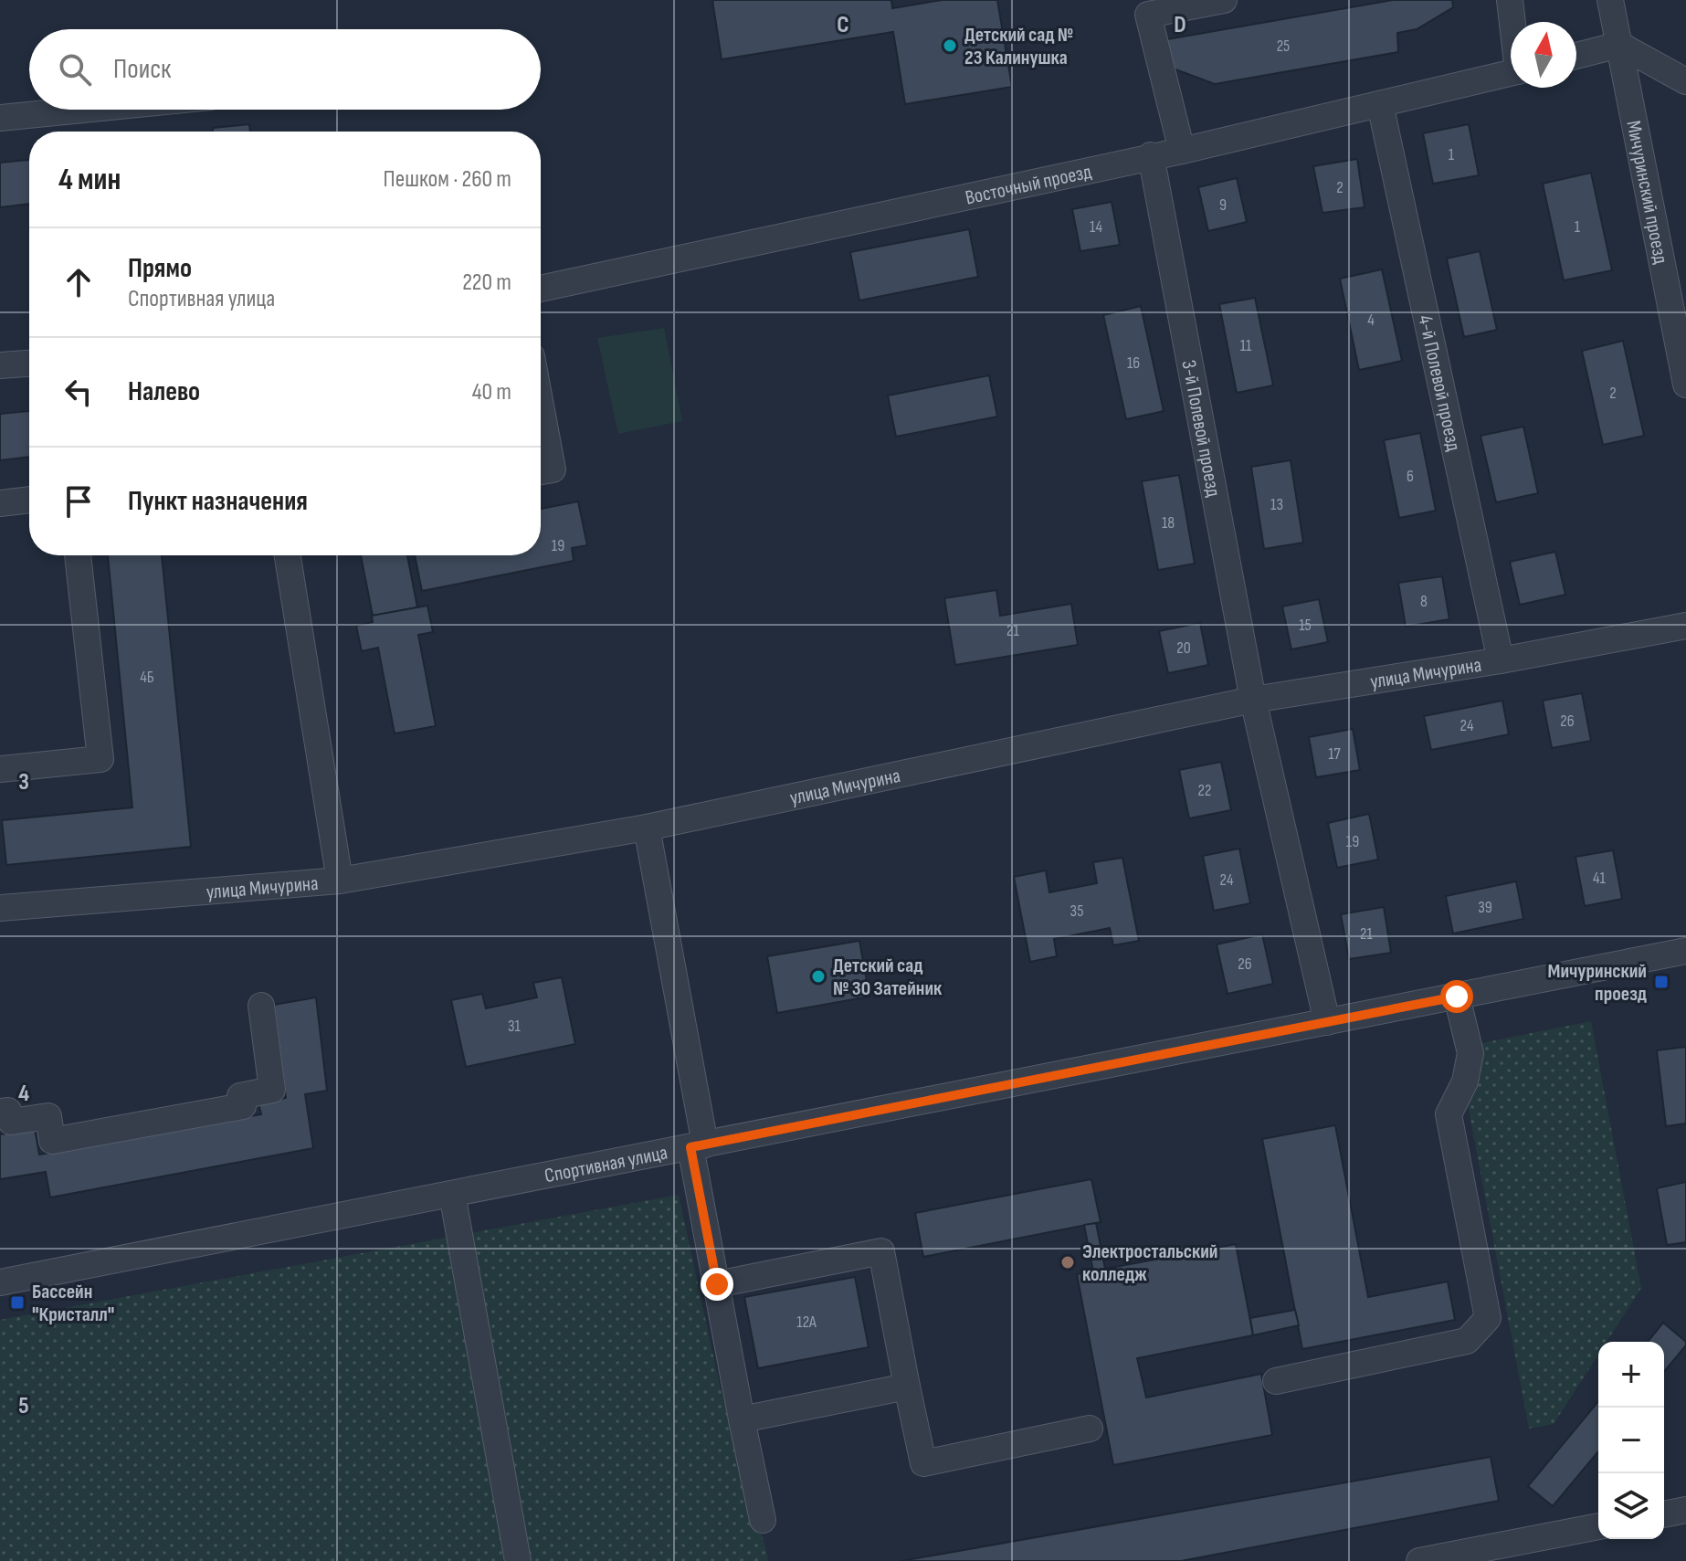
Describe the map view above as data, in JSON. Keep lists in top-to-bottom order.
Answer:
{
  "streets": {
    "street": [
      "Восточный проезд",
      "Мичуринский проезд",
      "4-й Полевой проезд",
      "3-й Полевой проезд",
      "улица Мичурина",
      "Спортивная улица"
    ]
  },
  "crossings": [
    ["Восточный проезд", "4-й Полевой проезд"],
    ["Восточный проезд", "3-й Полевой проезд"],
    ["4-й Полевой проезд", "улица Мичурина"],
    ["3-й Полевой проезд", "улица Мичурина"],
    ["3-й Полевой проезд", "Спортивная улица"]
  ],
  "places": {
    "other": ["Детский сад № 23 Калинушка", "Детский сад № 30 Затейник", "Электростальский колледж"],
    "transit": ["Мичуринский проезд", "Бассейн \"Кристалл\""]
  },
  "house_numbers": [
    "25",
    "1",
    "2",
    "9",
    "14",
    "1",
    "4",
    "11",
    "16",
    "2",
    "6",
    "13",
    "18",
    "19",
    "8",
    "15",
    "21",
    "20",
    "4Б",
    "26",
    "24",
    "17",
    "22",
    "19",
    "41",
    "24",
    "39",
    "35",
    "21",
    "26",
    "31",
    "12А"
  ],
  "north": "top",
  "page": {
    "search": "Поиск",
    "heading": ["4 мин", "Пешком · 260 m"],
    "list": [
      ["Прямо", "Спортивная улица", "220 m"],
      ["Налево", "40 m"],
      "Пункт назначения"
    ],
    "map_buttons": ["+", "−"]
  },
  "grid": {
    "columns": ["C", "D"],
    "rows": ["3", "4", "5"]
  }
}
